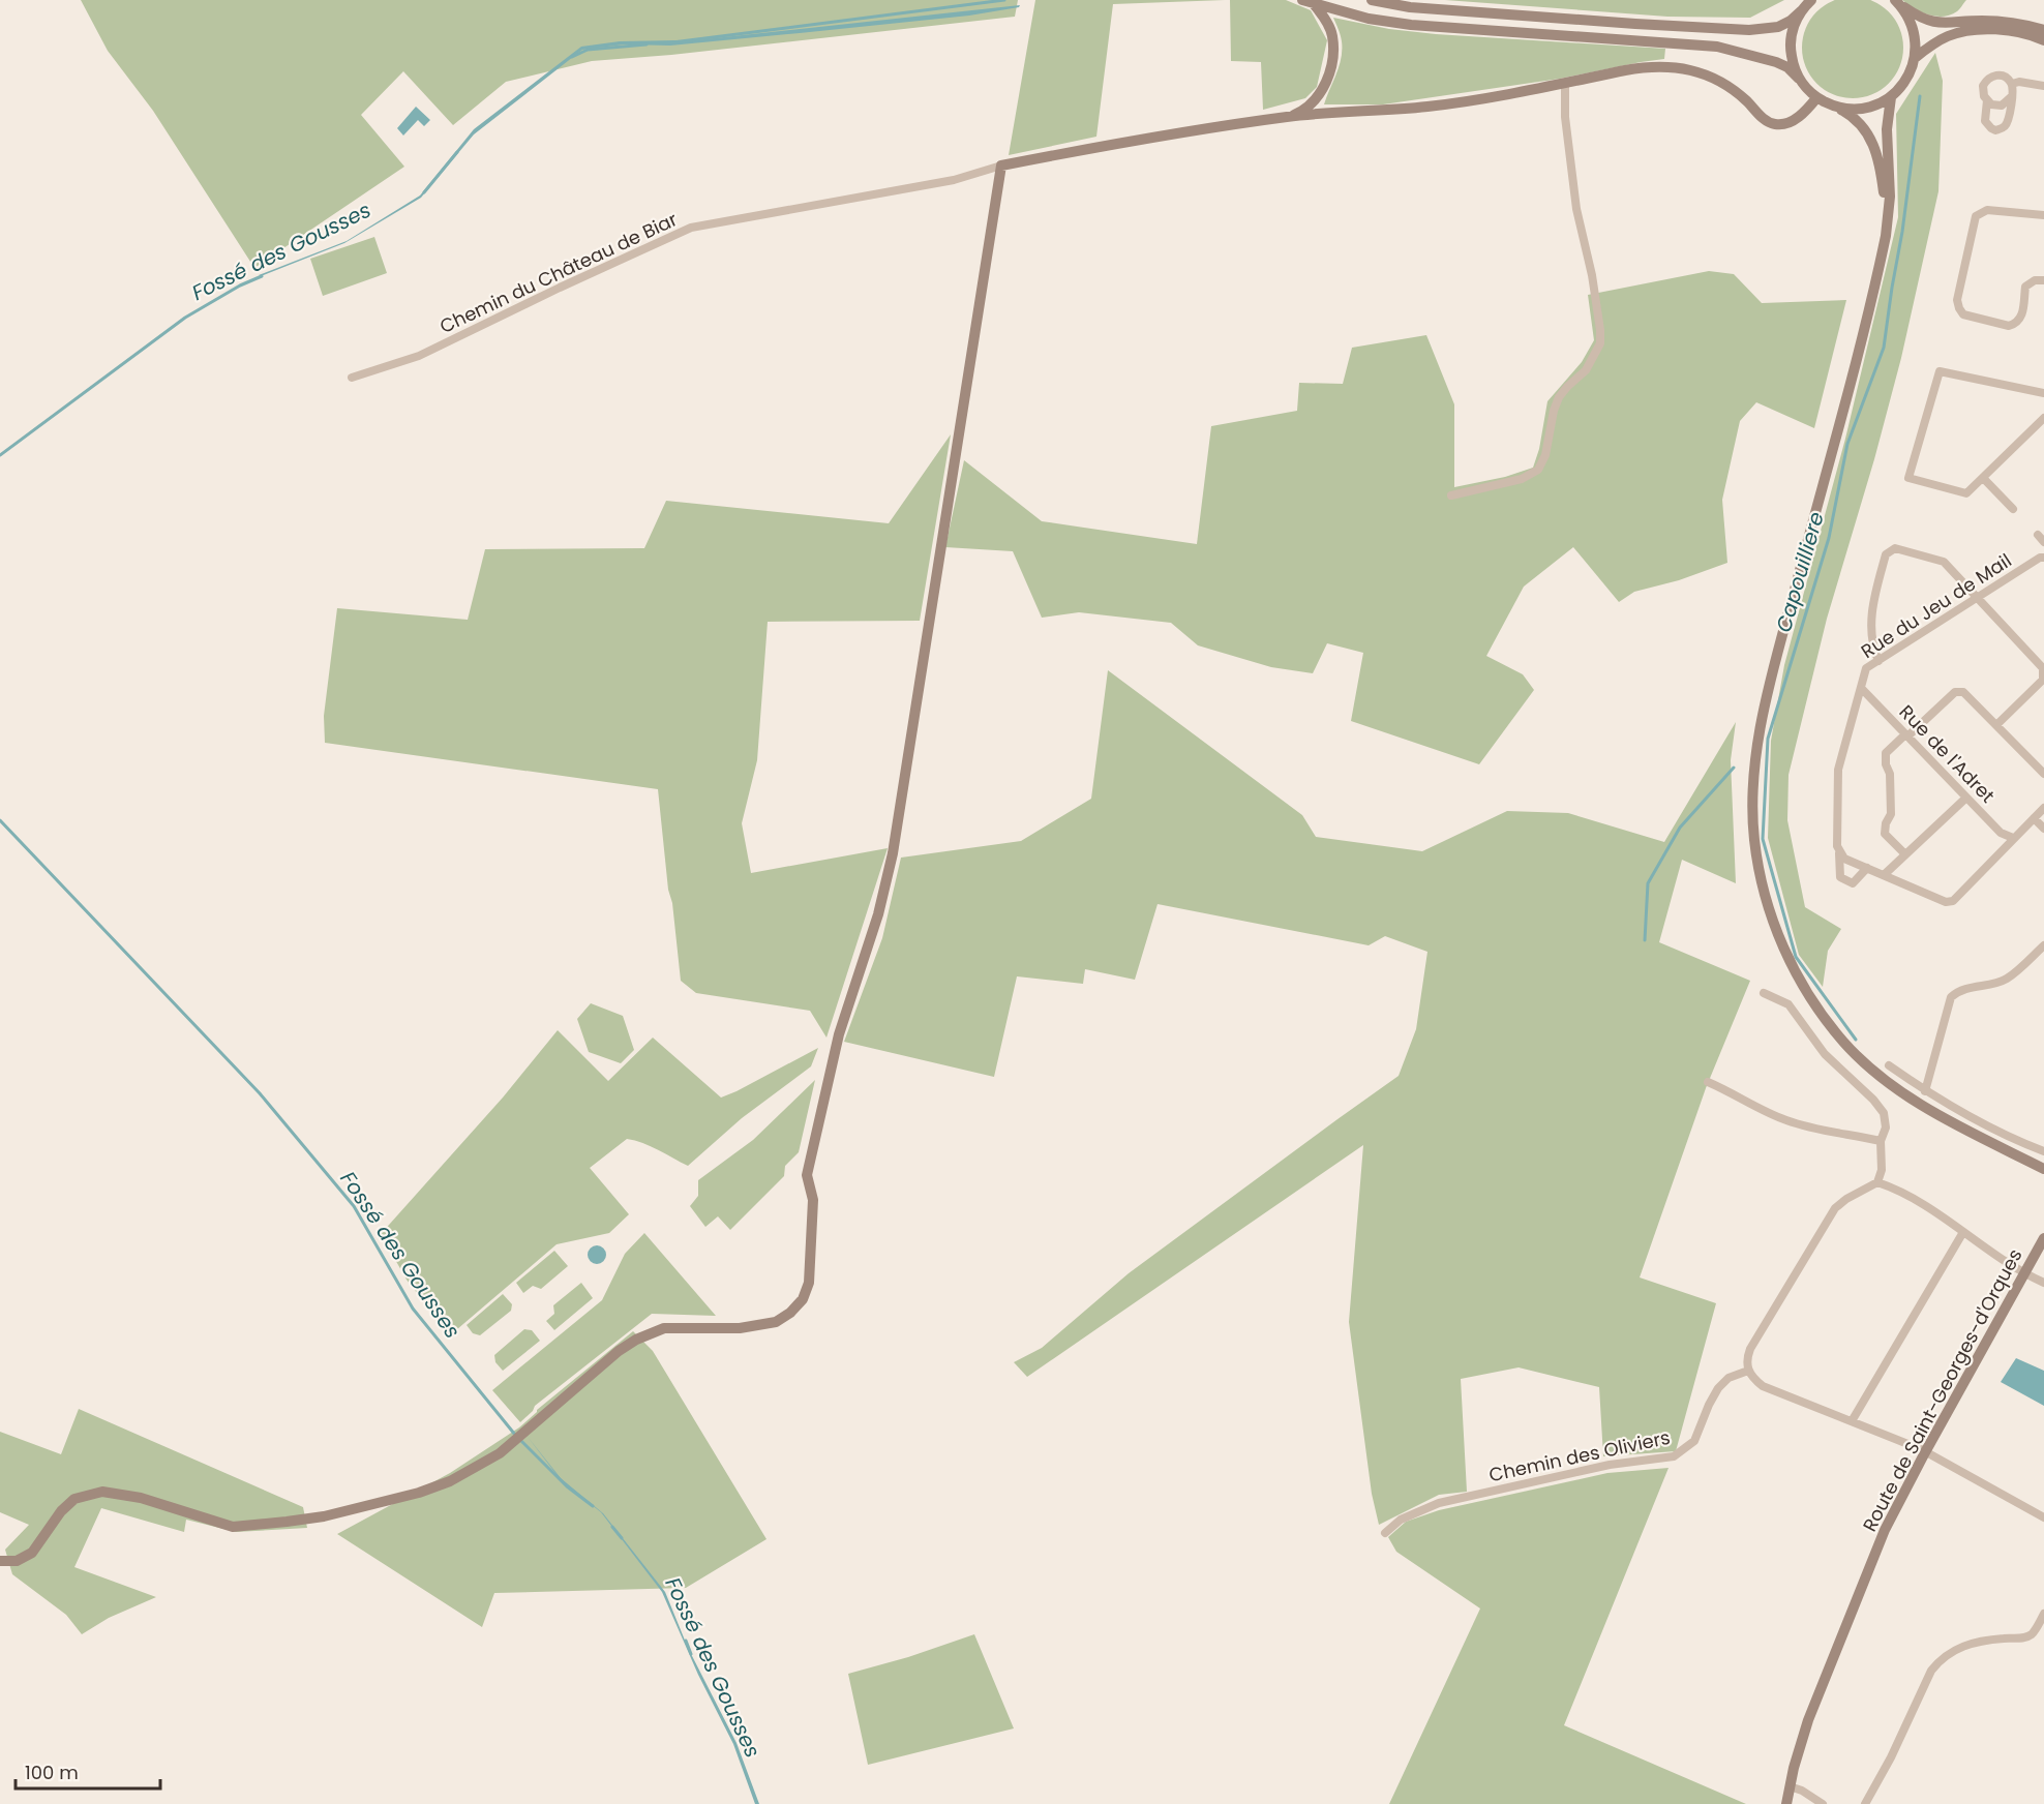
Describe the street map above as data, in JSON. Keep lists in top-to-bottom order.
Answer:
{
  "streets": {
    "street": [
      "Chemin du Château de Biar",
      "Rue du Jeu de Mail",
      "Rue de l'Adret",
      "Route de Saint-Georges-d'Orques",
      "Chemin des Oliviers"
    ]
  },
  "crossings": [
    ["Rue du Jeu de Mail", "Rue de l'Adret"]
  ],
  "water": ["Fossé des Gousses", "Capouilliere"],
  "scale_bar": "100 m"
}
